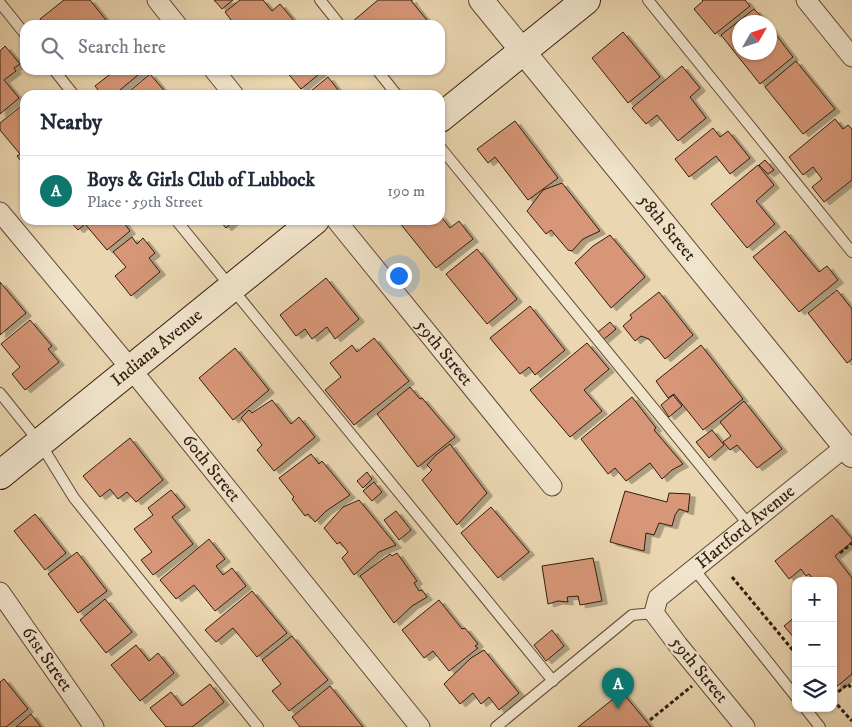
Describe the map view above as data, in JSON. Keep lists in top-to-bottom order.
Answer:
{
  "streets": {
    "main road": ["Indiana Avenue"],
    "street": [
      "58th Street",
      "59th Street",
      "60th Street",
      "Hartford Avenue",
      "61st Street"
    ]
  },
  "crossings": [
    ["58th Street", "Hartford Avenue"],
    ["Indiana Avenue", "60th Street"],
    ["59th Street", "Hartford Avenue"]
  ],
  "north": "top right",
  "page": {
    "search": "Search here",
    "heading": "Nearby",
    "list": [
      {
        "mark": "A",
        "name": "Boys & Girls Club of Lubbock",
        "note": "Place · 59th Street",
        "value": "190 m"
      }
    ],
    "map_buttons": ["+", "−"],
    "pins": "A"
  }
}
